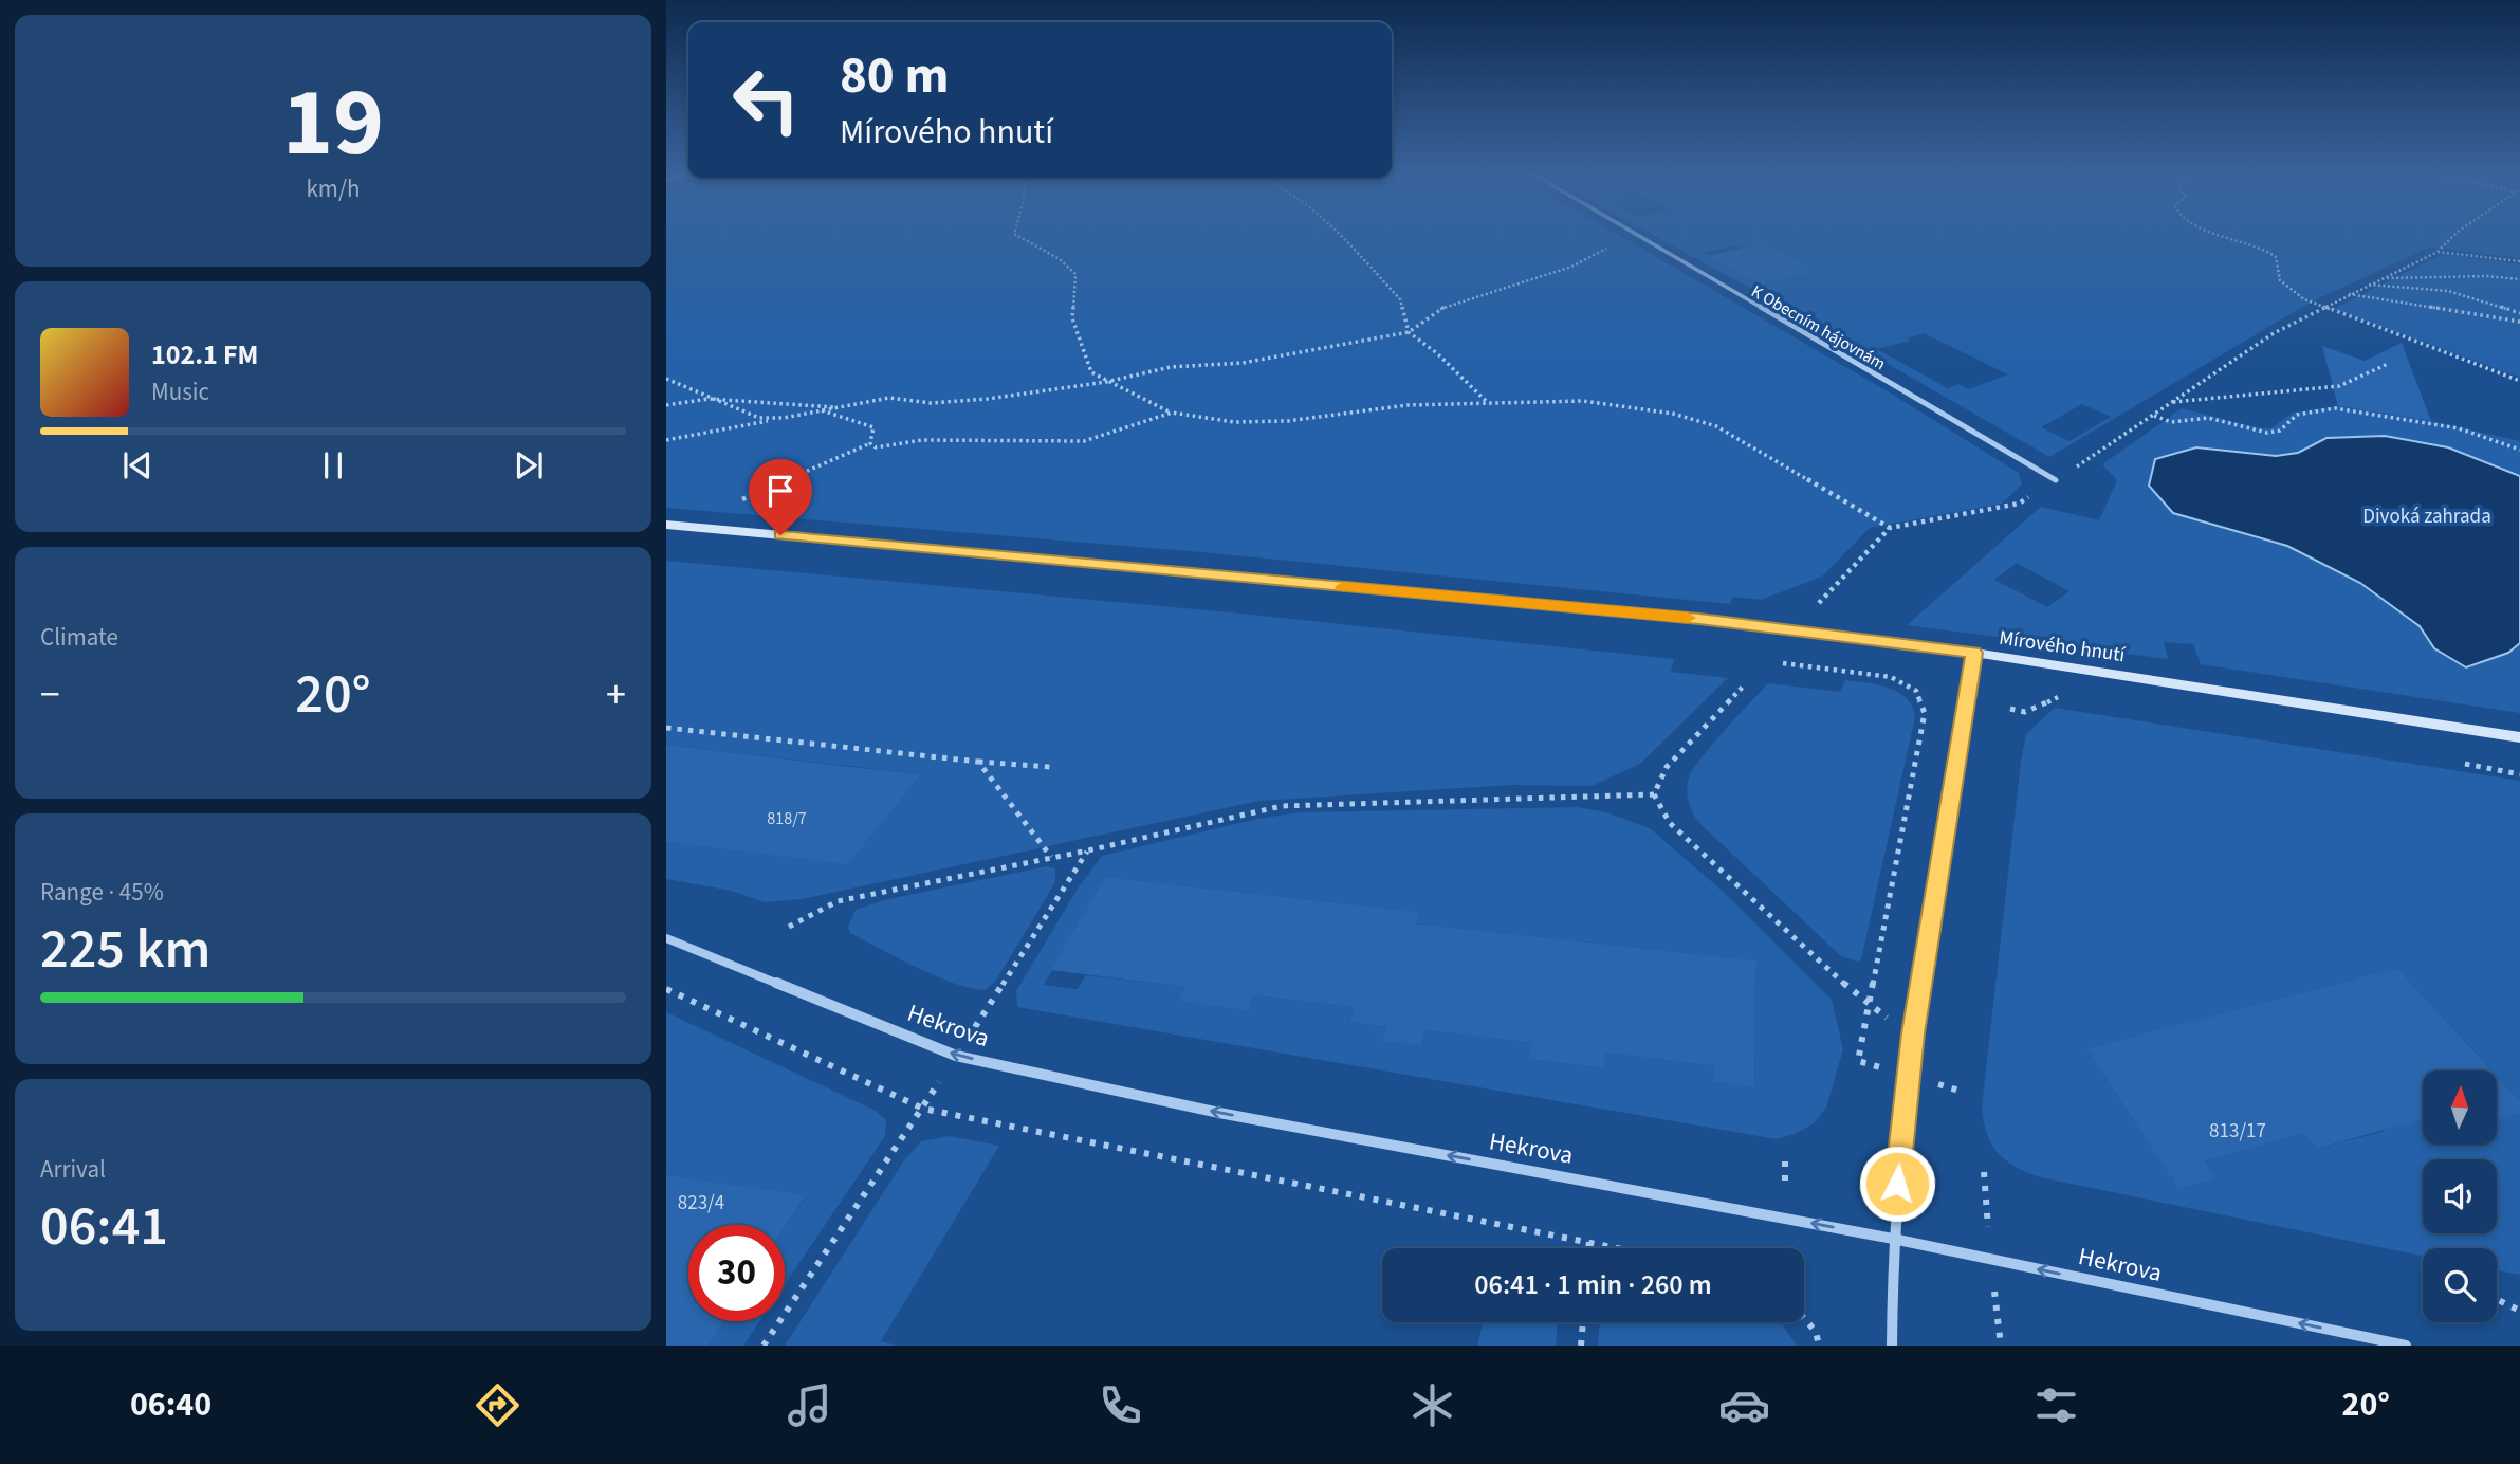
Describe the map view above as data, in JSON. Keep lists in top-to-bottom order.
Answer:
{
  "streets": {
    "main road": ["Mírového hnutí"],
    "street": ["K Obecním hájovnám", "Hekrova"]
  },
  "one_way": ["Hekrova"],
  "parks": ["Divoká zahrada"],
  "house_numbers": ["818/7", "813/17", "823/4"],
  "north": "top",
  "page": {
    "tile": [
      ["19", "km/h"],
      "Climate",
      ["Range · 45%", "225 km"],
      ["Arrival", "06:41"]
    ],
    "turn": ["80 m", "Mírového hnutí"],
    "song": ["102.1 FM", "Music"],
    "heat": ["−", "20°", "+"],
    "limit": "30",
    "trip": "06:41 · 1 min · 260 m",
    "tabs": ["06:40", "20°"]
  }
}
